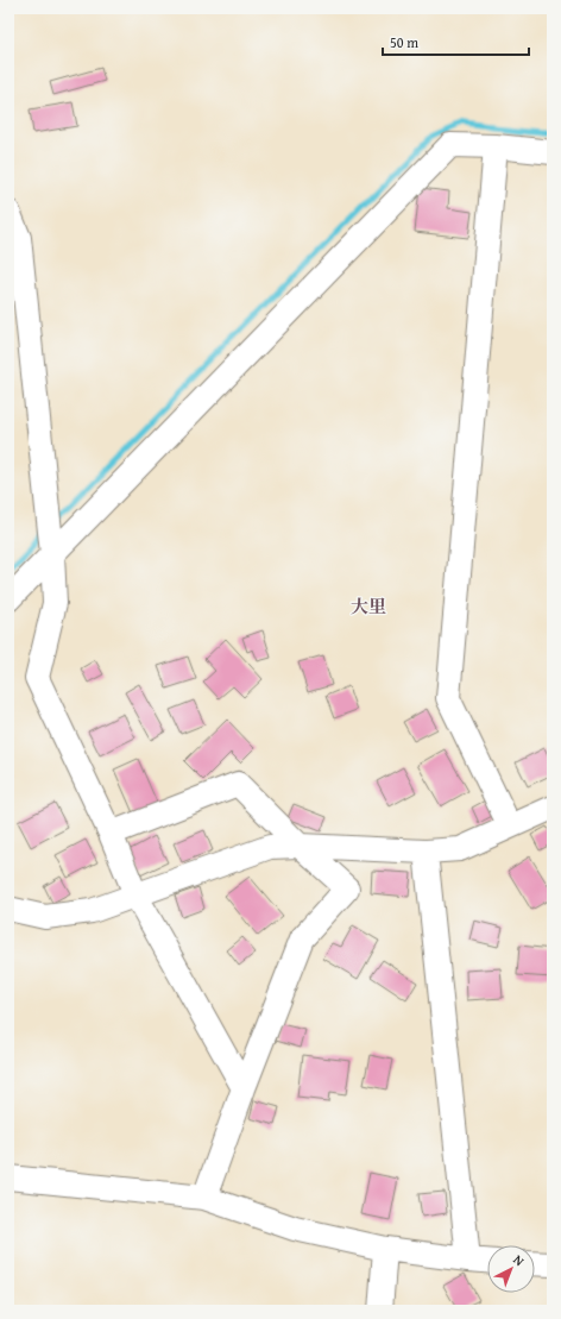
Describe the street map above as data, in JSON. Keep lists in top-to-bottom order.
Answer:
{
  "districts": ["大里"],
  "scale_bar": "50 m",
  "north": "top right"
}
